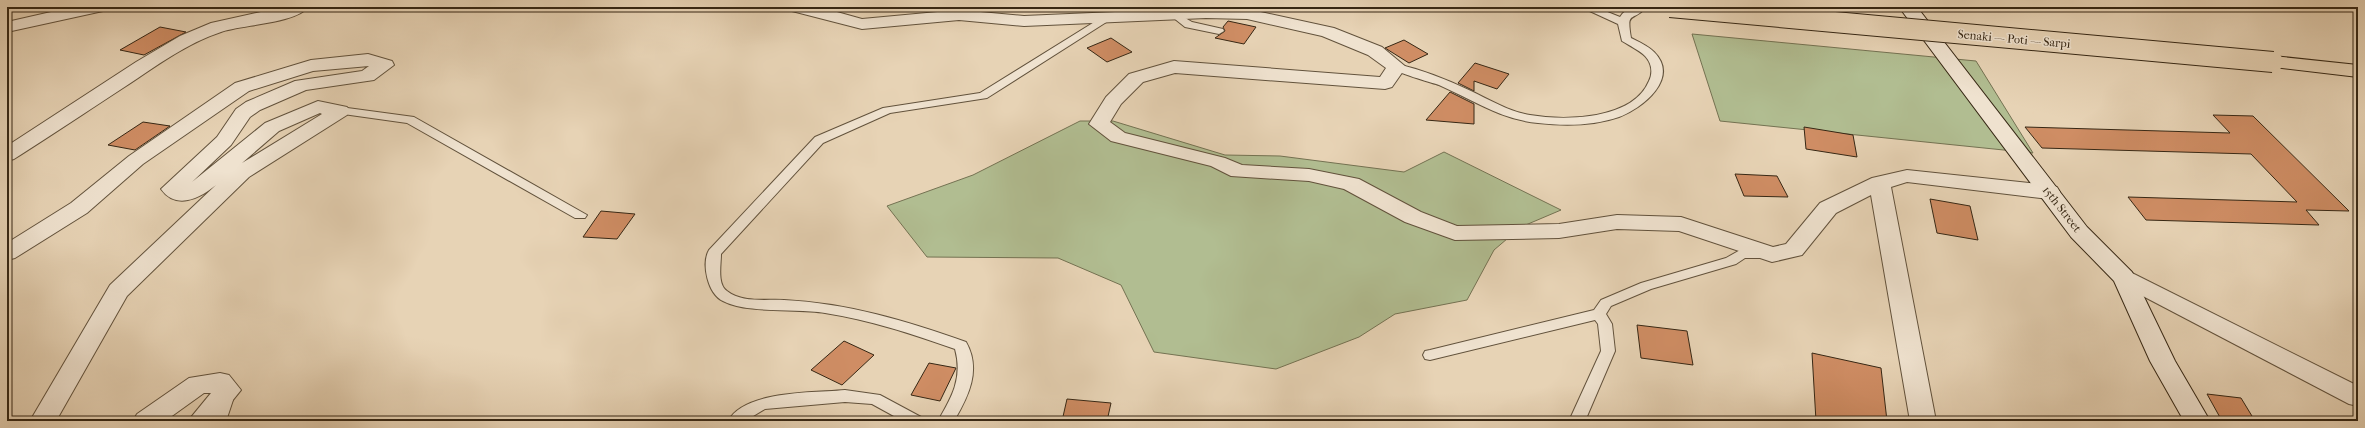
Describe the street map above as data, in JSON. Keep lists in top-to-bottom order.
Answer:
{
  "streets": {
    "highway": ["Senaki — Poti — Sarpi"],
    "street": ["15th Street"]
  }
}
